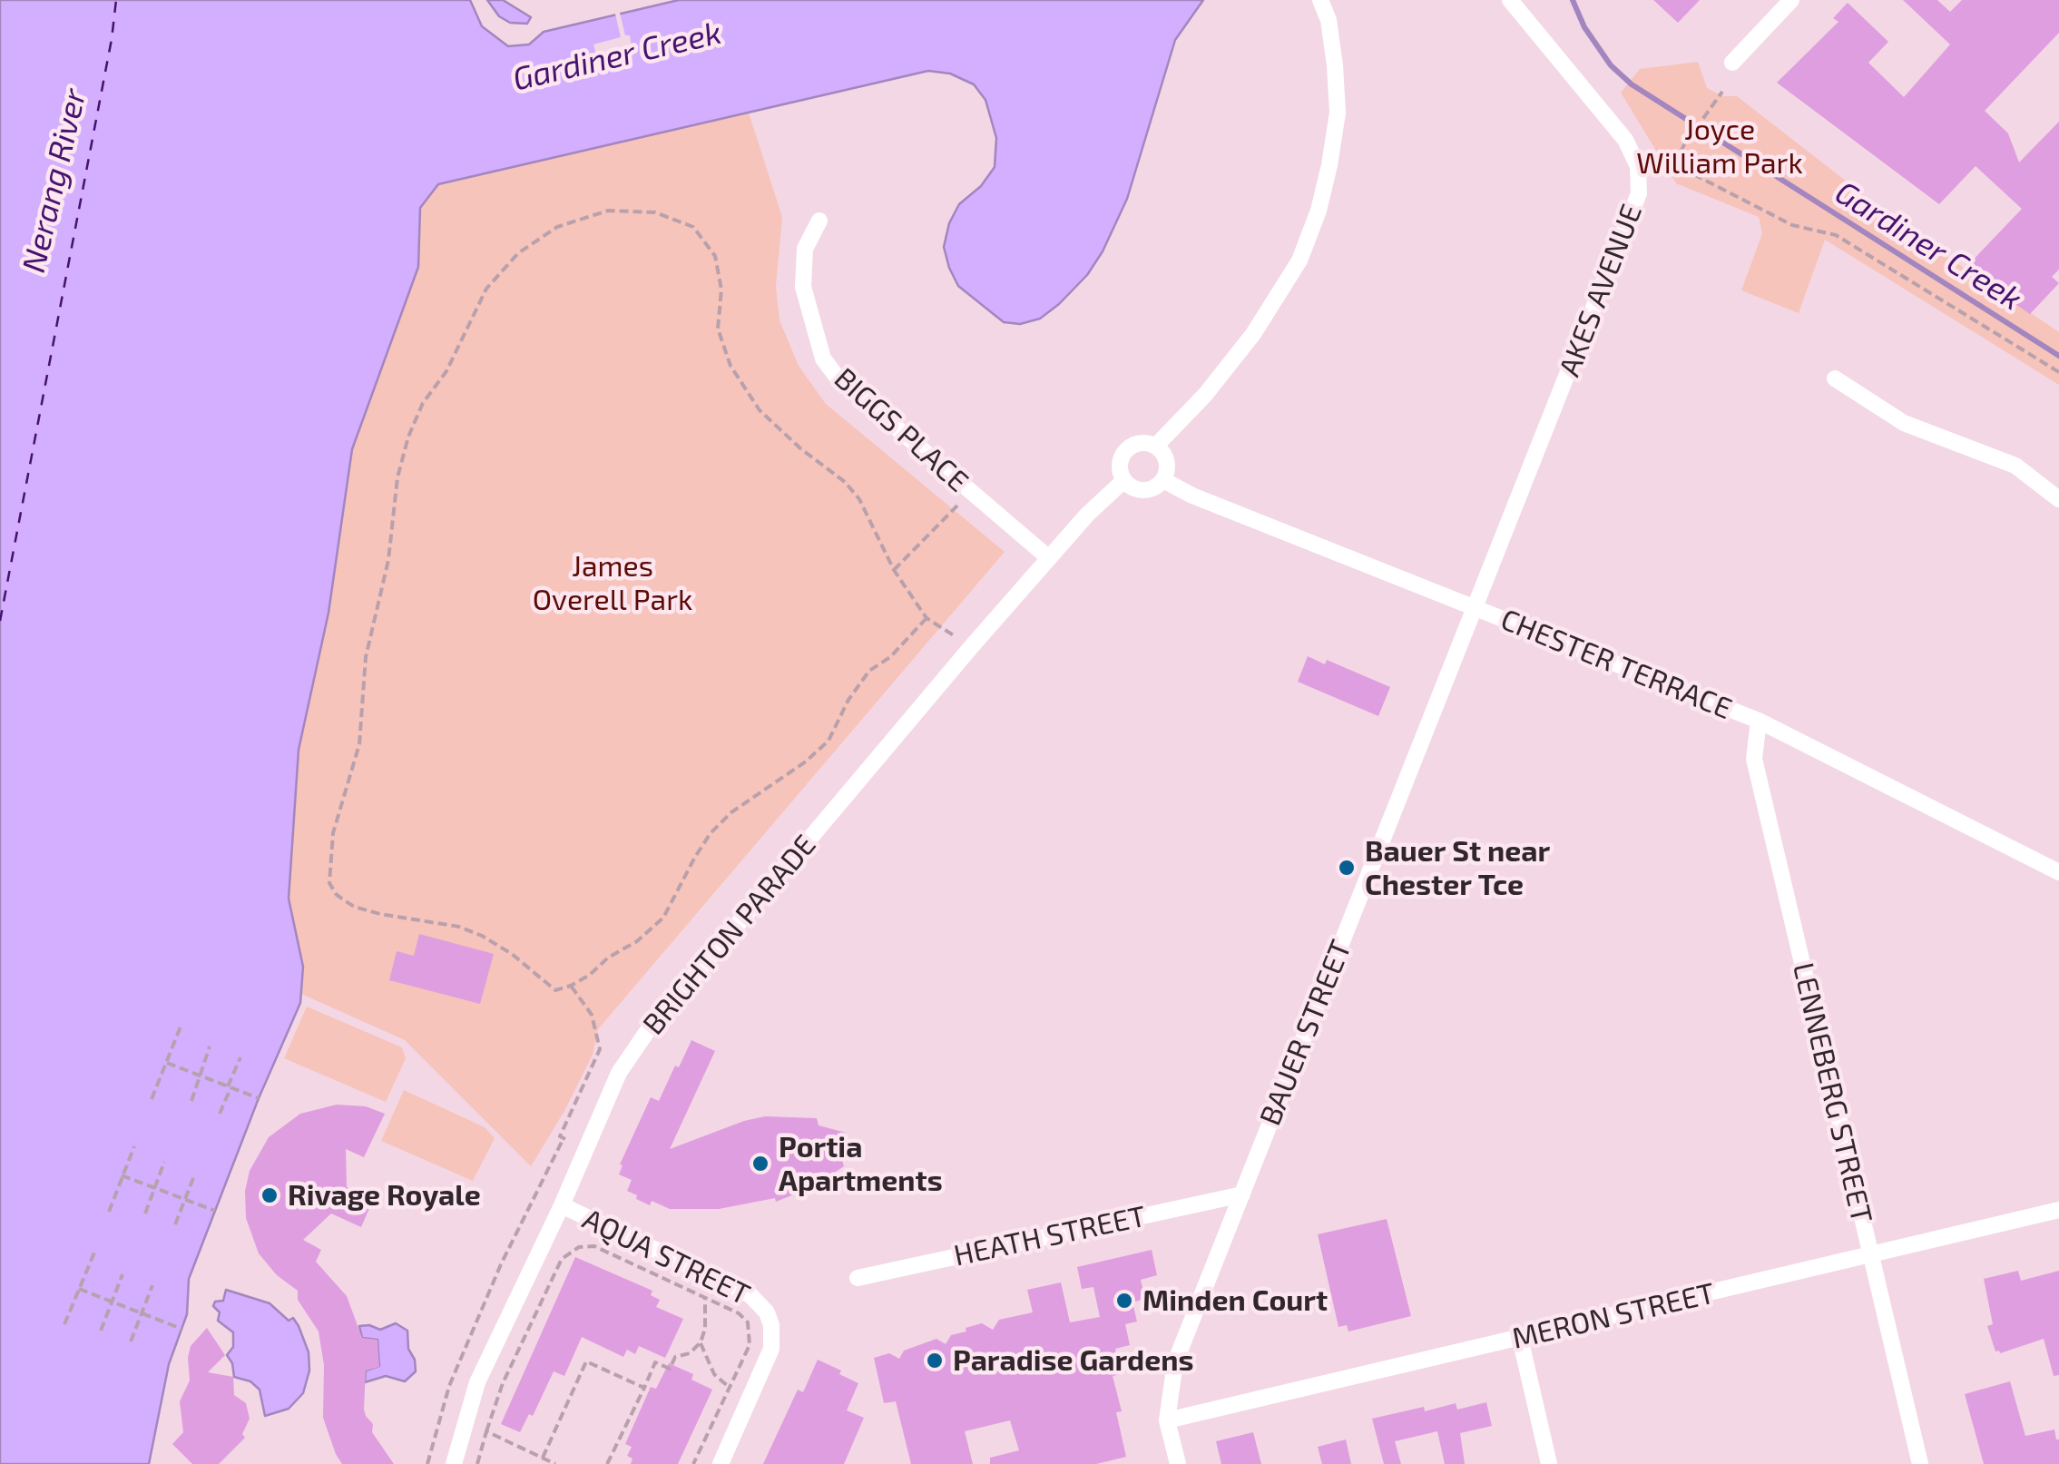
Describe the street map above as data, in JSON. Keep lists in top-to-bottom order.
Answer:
{
  "streets": {
    "street": [
      "AKES AVENUE",
      "BIGGS PLACE",
      "CHESTER TERRACE",
      "BRIGHTON PARADE",
      "BAUER STREET",
      "LENNEBERG STREET",
      "HEATH STREET",
      "AQUA STREET",
      "MERON STREET"
    ]
  },
  "crossings": [
    ["AKES AVENUE", "CHESTER TERRACE"],
    ["AKES AVENUE", "BAUER STREET"],
    ["BIGGS PLACE", "BRIGHTON PARADE"],
    ["CHESTER TERRACE", "BRIGHTON PARADE"],
    ["CHESTER TERRACE", "BAUER STREET"],
    ["CHESTER TERRACE", "LENNEBERG STREET"],
    ["BRIGHTON PARADE", "AQUA STREET"],
    ["BAUER STREET", "HEATH STREET"],
    ["BAUER STREET", "MERON STREET"],
    ["LENNEBERG STREET", "MERON STREET"]
  ],
  "water": ["Gardiner Creek", "Nerang River"],
  "parks": ["Joyce William Park", "James Overell Park"],
  "places": [
    "Bauer St near Chester Tce",
    "Portia Apartments",
    "Rivage Royale",
    "Minden Court",
    "Paradise Gardens"
  ]
}
